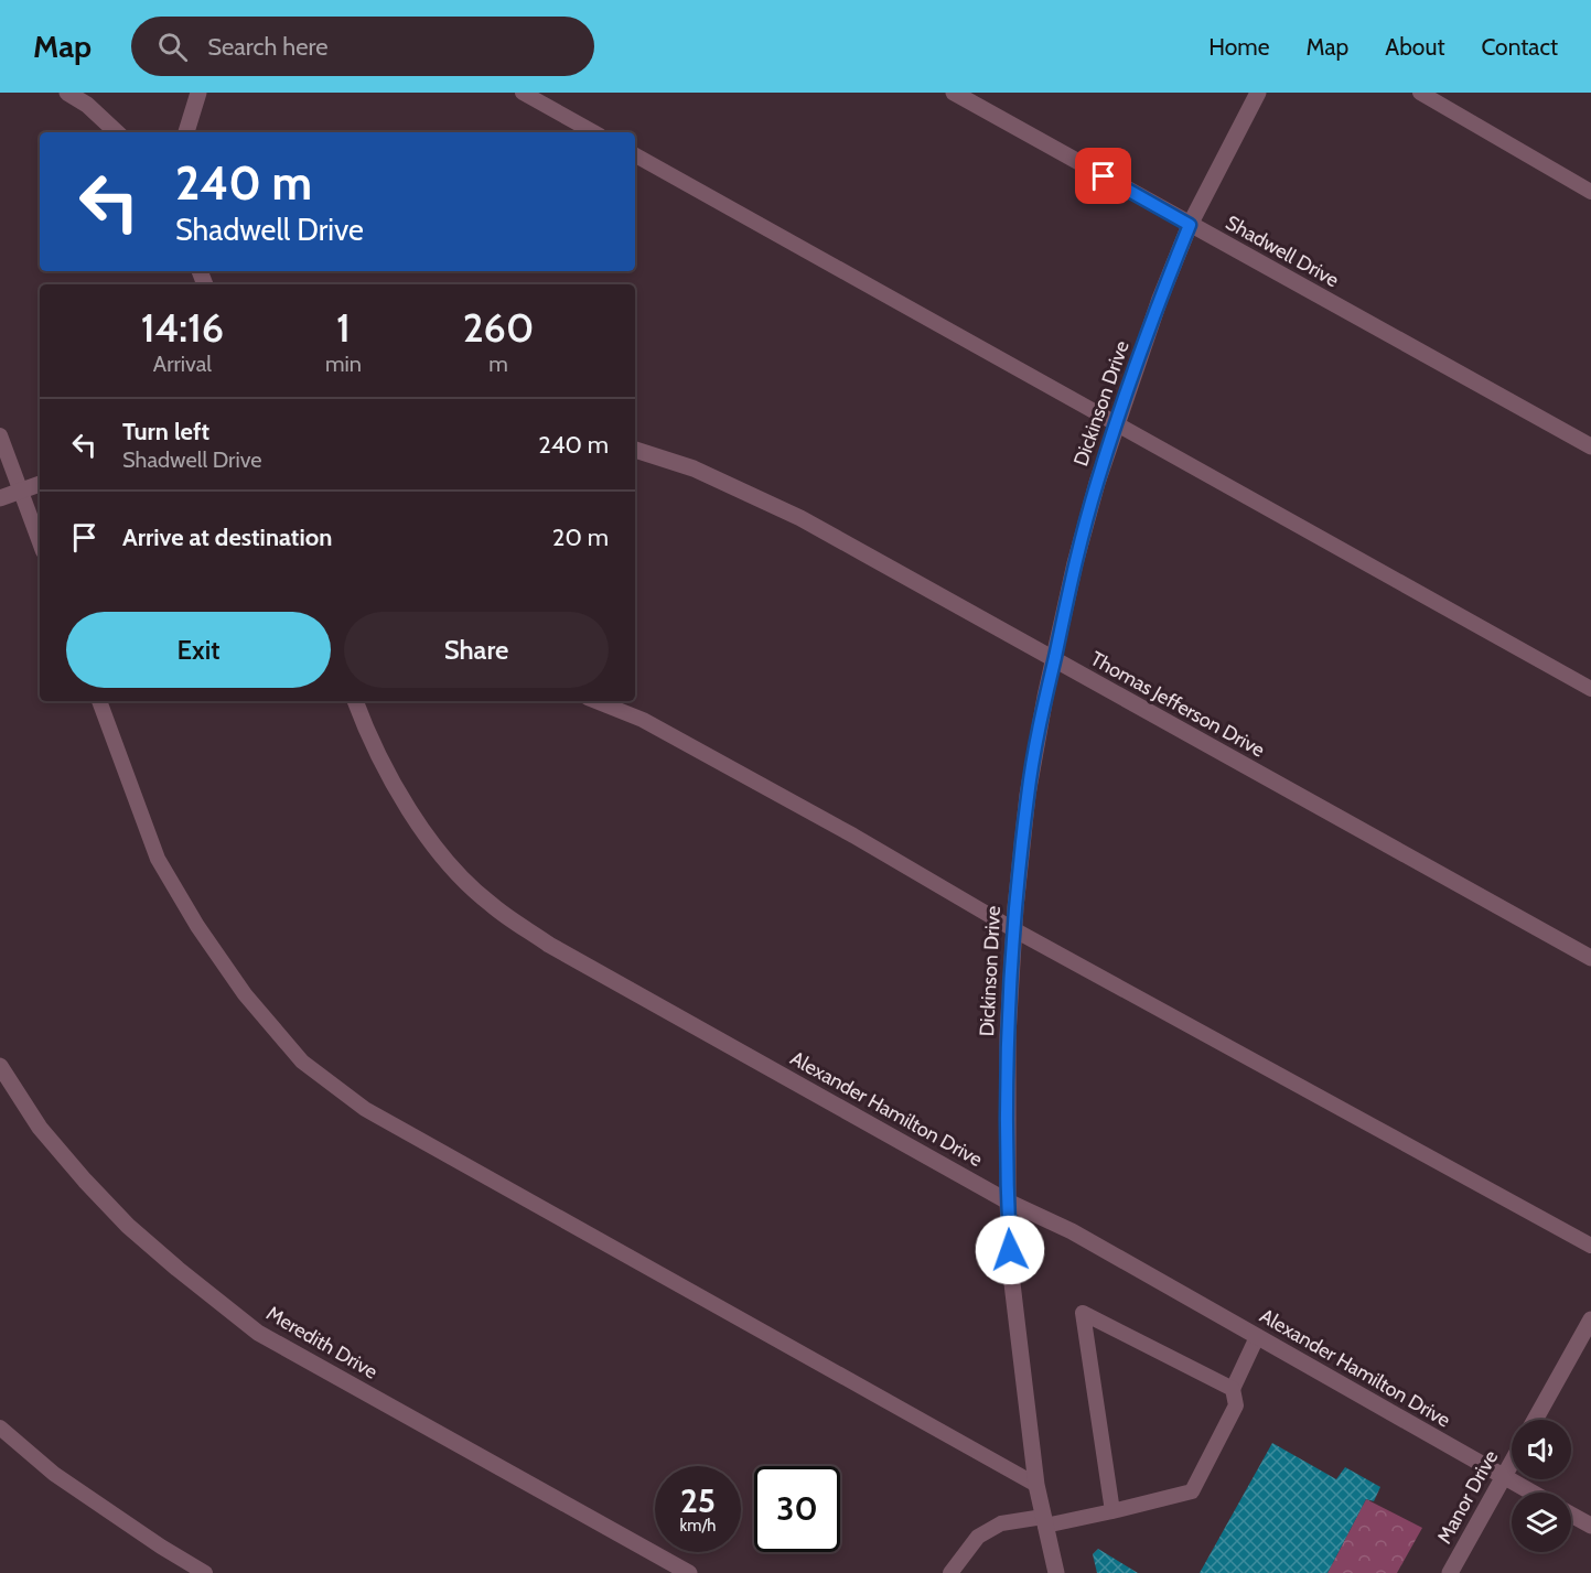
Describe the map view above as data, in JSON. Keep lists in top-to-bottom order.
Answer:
{
  "streets": {
    "street": [
      "Shadwell Drive",
      "Dickinson Drive",
      "Thomas Jefferson Drive",
      "Alexander Hamilton Drive",
      "Meredith Drive",
      "Manor Drive"
    ]
  },
  "crossings": [
    ["Shadwell Drive", "Dickinson Drive"],
    ["Dickinson Drive", "Thomas Jefferson Drive"],
    ["Dickinson Drive", "Alexander Hamilton Drive"],
    ["Alexander Hamilton Drive", "Manor Drive"]
  ],
  "page": {
    "header": "Map",
    "search": "Search here",
    "nav": [
      "Home",
      "Map",
      "About",
      "Contact"
    ],
    "turn": ["240 m", "Shadwell Drive"],
    "eta": [
      "14:16",
      "Arrival",
      "1",
      "min",
      "260",
      "m"
    ],
    "list": [
      {
        "name": "Turn left",
        "note": "Shadwell Drive",
        "value": "240 m"
      },
      {
        "name": "Arrive at destination",
        "value": "20 m"
      }
    ],
    "buttons": ["Exit", "Share"],
    "speed": "25 km/h",
    "limit": "30"
  }
}
